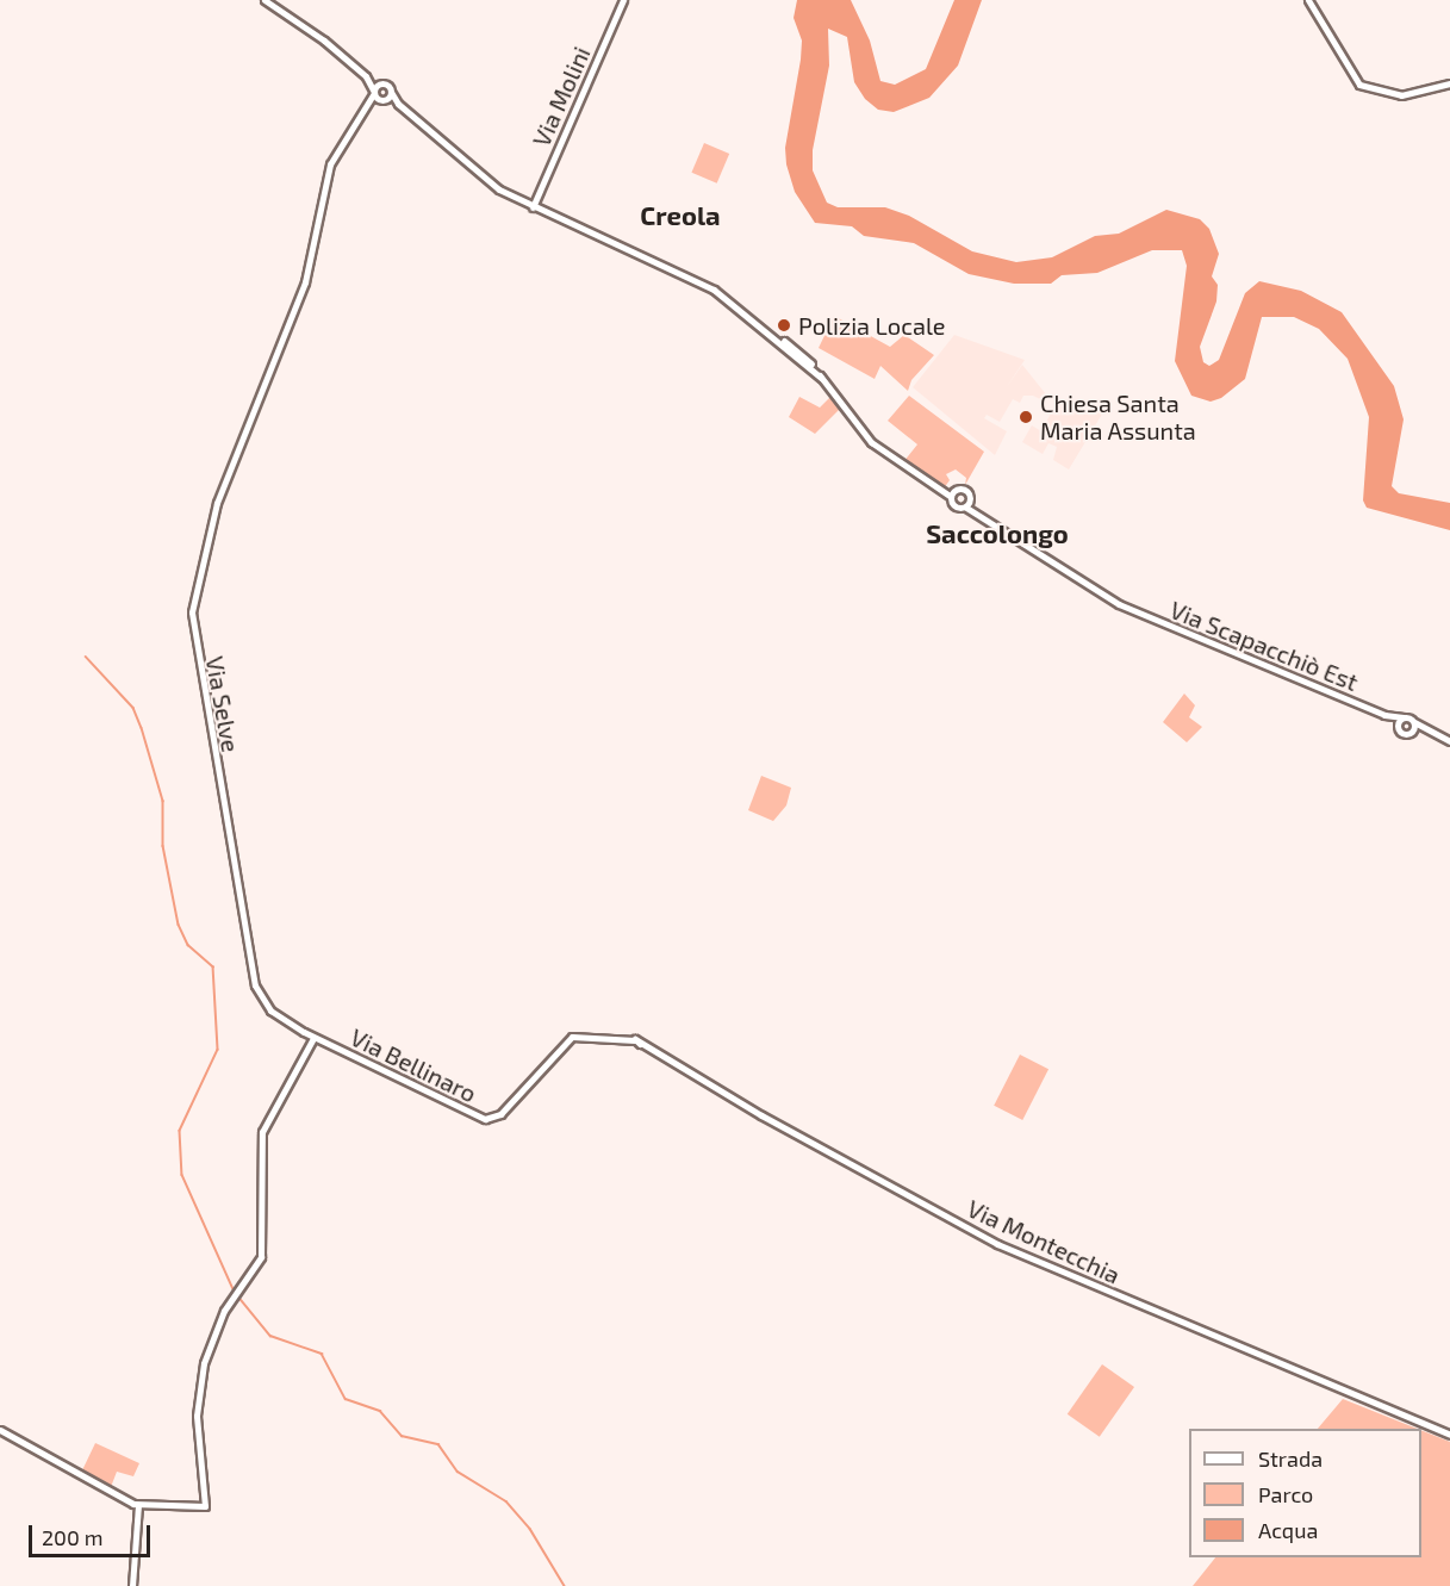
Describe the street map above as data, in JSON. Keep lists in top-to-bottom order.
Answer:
{
  "streets": {
    "street": [
      "Via Molini",
      "Via Scapacchiò Est",
      "Via Selve",
      "Via Bellinaro",
      "Via Montecchia"
    ]
  },
  "crossings": [
    ["Via Selve", "Via Bellinaro"],
    ["Via Bellinaro", "Via Montecchia"]
  ],
  "districts": ["Creola", "Saccolongo"],
  "places": ["Polizia Locale", "Chiesa Santa Maria Assunta"],
  "legend": ["Strada", "Parco", "Acqua"],
  "scale_bar": "200 m"
}
